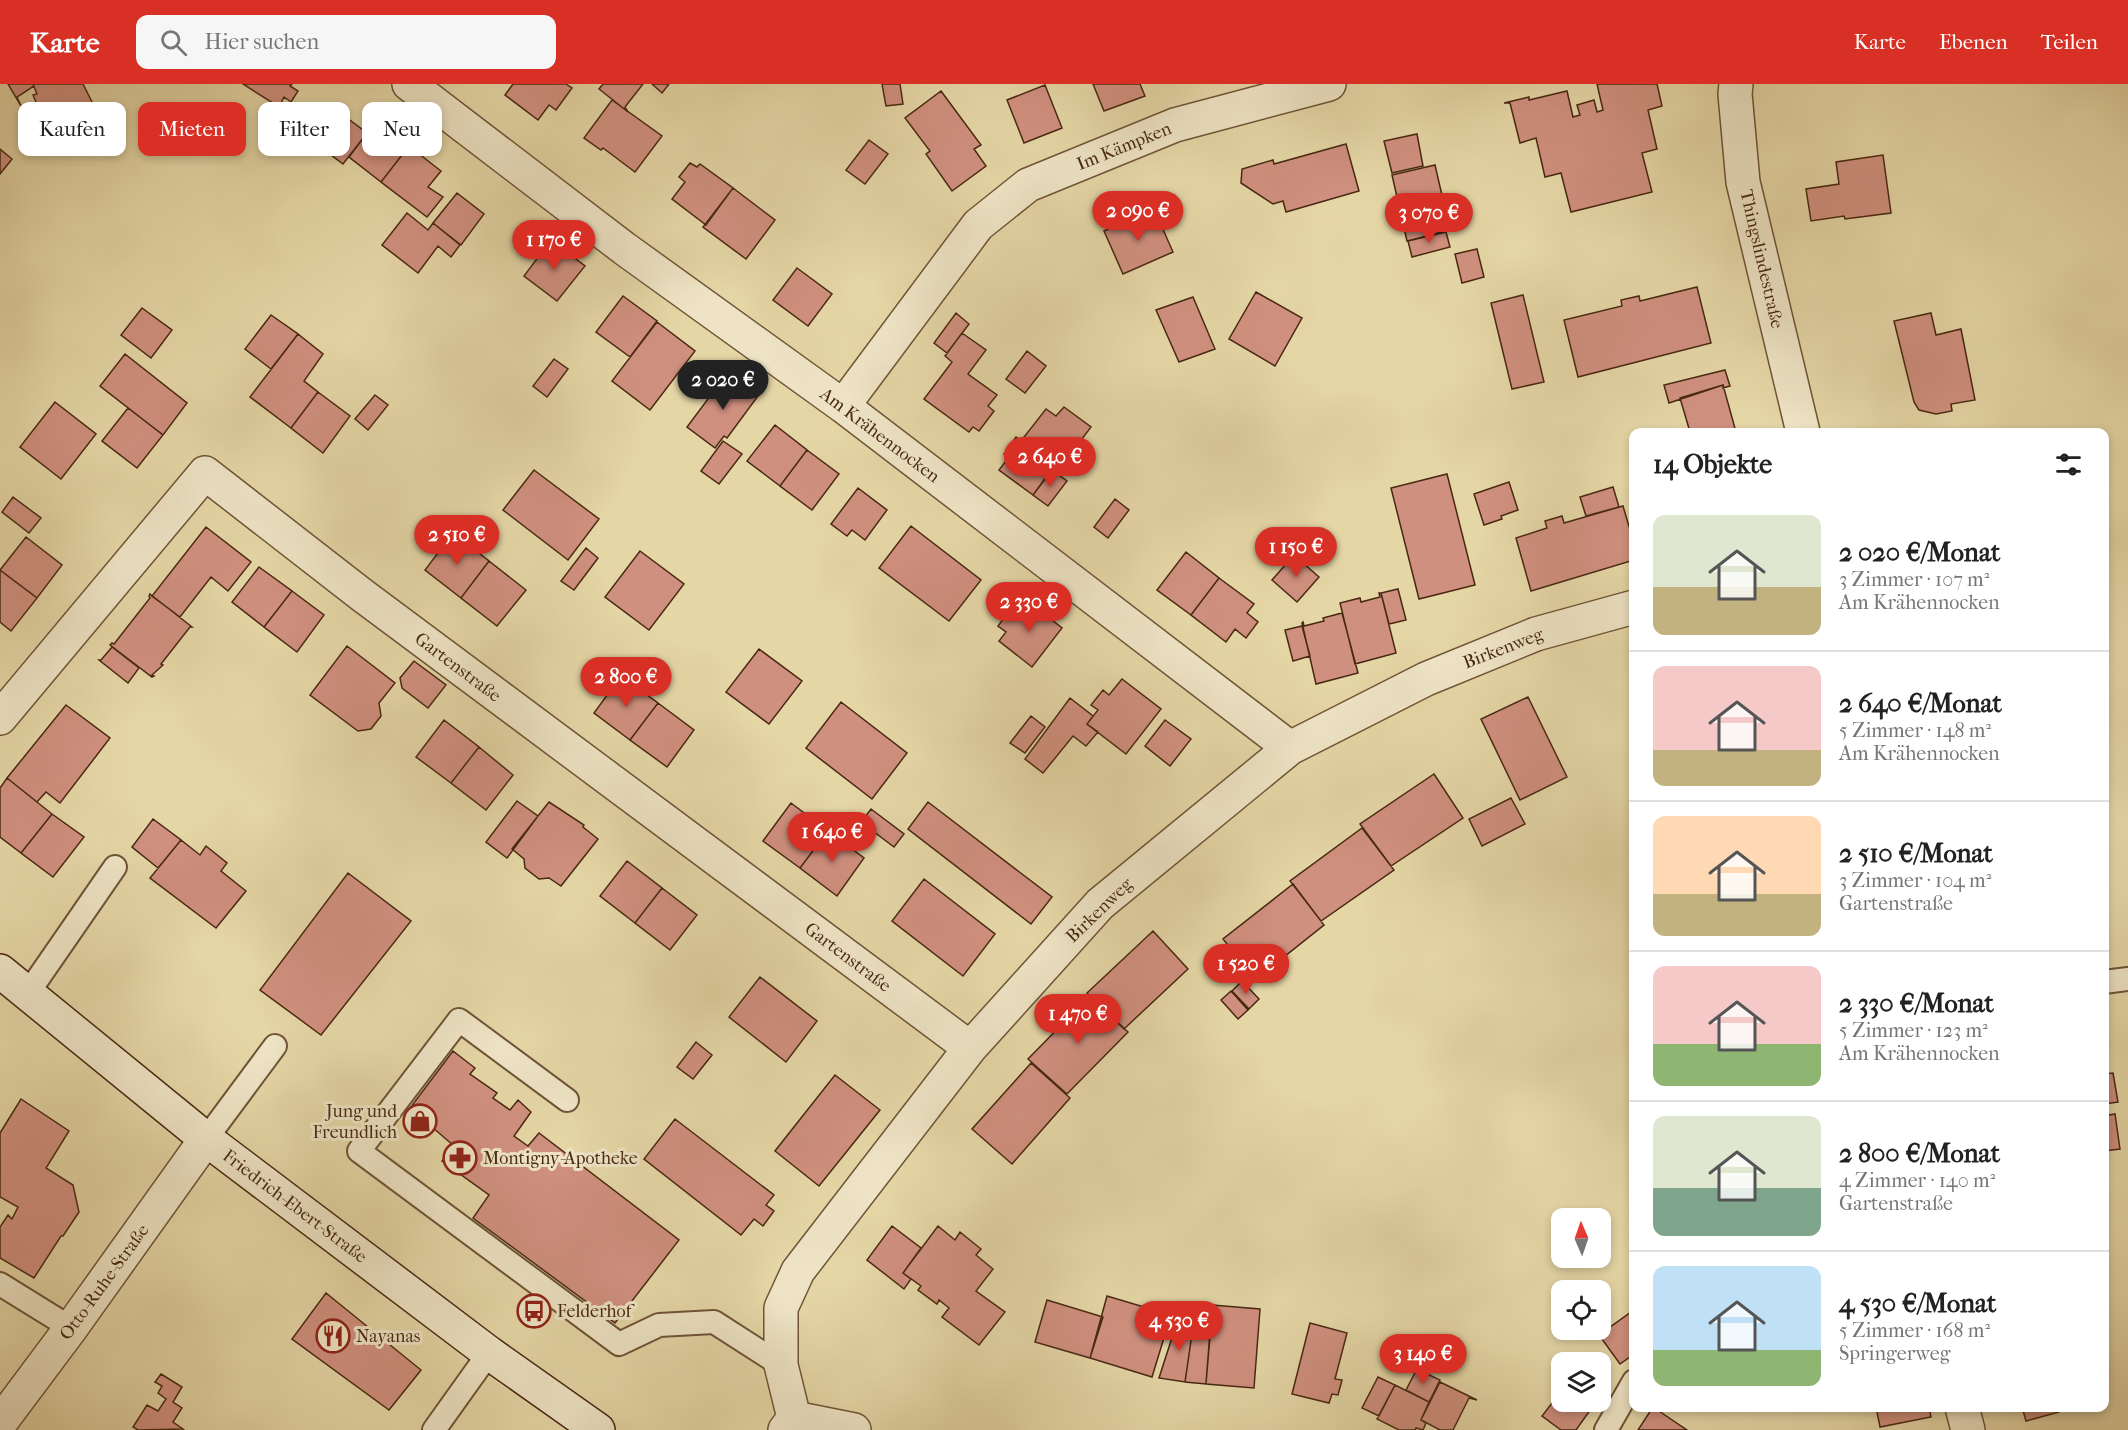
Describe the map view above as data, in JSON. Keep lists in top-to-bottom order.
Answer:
{
  "streets": {
    "street": [
      "Im Kämpken",
      "Thingslindestraße",
      "Am Krähennocken",
      "Birkenweg",
      "Gartenstraße",
      "Friedrich-Ebert-Straße",
      "Otto-Ruhe-Straße"
    ]
  },
  "crossings": [
    ["Im Kämpken", "Am Krähennocken"],
    ["Am Krähennocken", "Birkenweg"],
    ["Birkenweg", "Gartenstraße"],
    ["Friedrich-Ebert-Straße", "Otto-Ruhe-Straße"]
  ],
  "places": {
    "shop": ["Jung und Freundlich"],
    "pharmacy": ["Montigny-Apotheke"],
    "bus stop": ["Felderhof"],
    "restaurant": ["Nayanas"]
  },
  "north": "top",
  "page": {
    "header": "Karte",
    "search": "Hier suchen",
    "nav": ["Karte", "Ebenen", "Teilen"],
    "chip": [
      "Kaufen",
      "Mieten",
      "Filter",
      "Neu"
    ],
    "price": [
      "2 090 €",
      "3 070 €",
      "1 170 €",
      "2 020 €",
      "2 640 €",
      "2 510 €",
      "1 150 €",
      "2 330 €",
      "2 800 €",
      "1 640 €",
      "1 520 €",
      "1 470 €",
      "4 530 €",
      "3 140 €"
    ],
    "heading": "14 Objekte",
    "list": [
      {
        "name": "2 020 €/Monat",
        "note": "3 Zimmer · 107 m² · Am Krähennocken"
      },
      {
        "name": "2 640 €/Monat",
        "note": "5 Zimmer · 148 m² · Am Krähennocken"
      },
      {
        "name": "2 510 €/Monat",
        "note": "3 Zimmer · 104 m² · Gartenstraße"
      },
      {
        "name": "2 330 €/Monat",
        "note": "5 Zimmer · 123 m² · Am Krähennocken"
      },
      {
        "name": "2 800 €/Monat",
        "note": "4 Zimmer · 140 m² · Gartenstraße"
      },
      {
        "name": "4 530 €/Monat",
        "note": "5 Zimmer · 168 m² · Springerweg"
      }
    ]
  }
}
